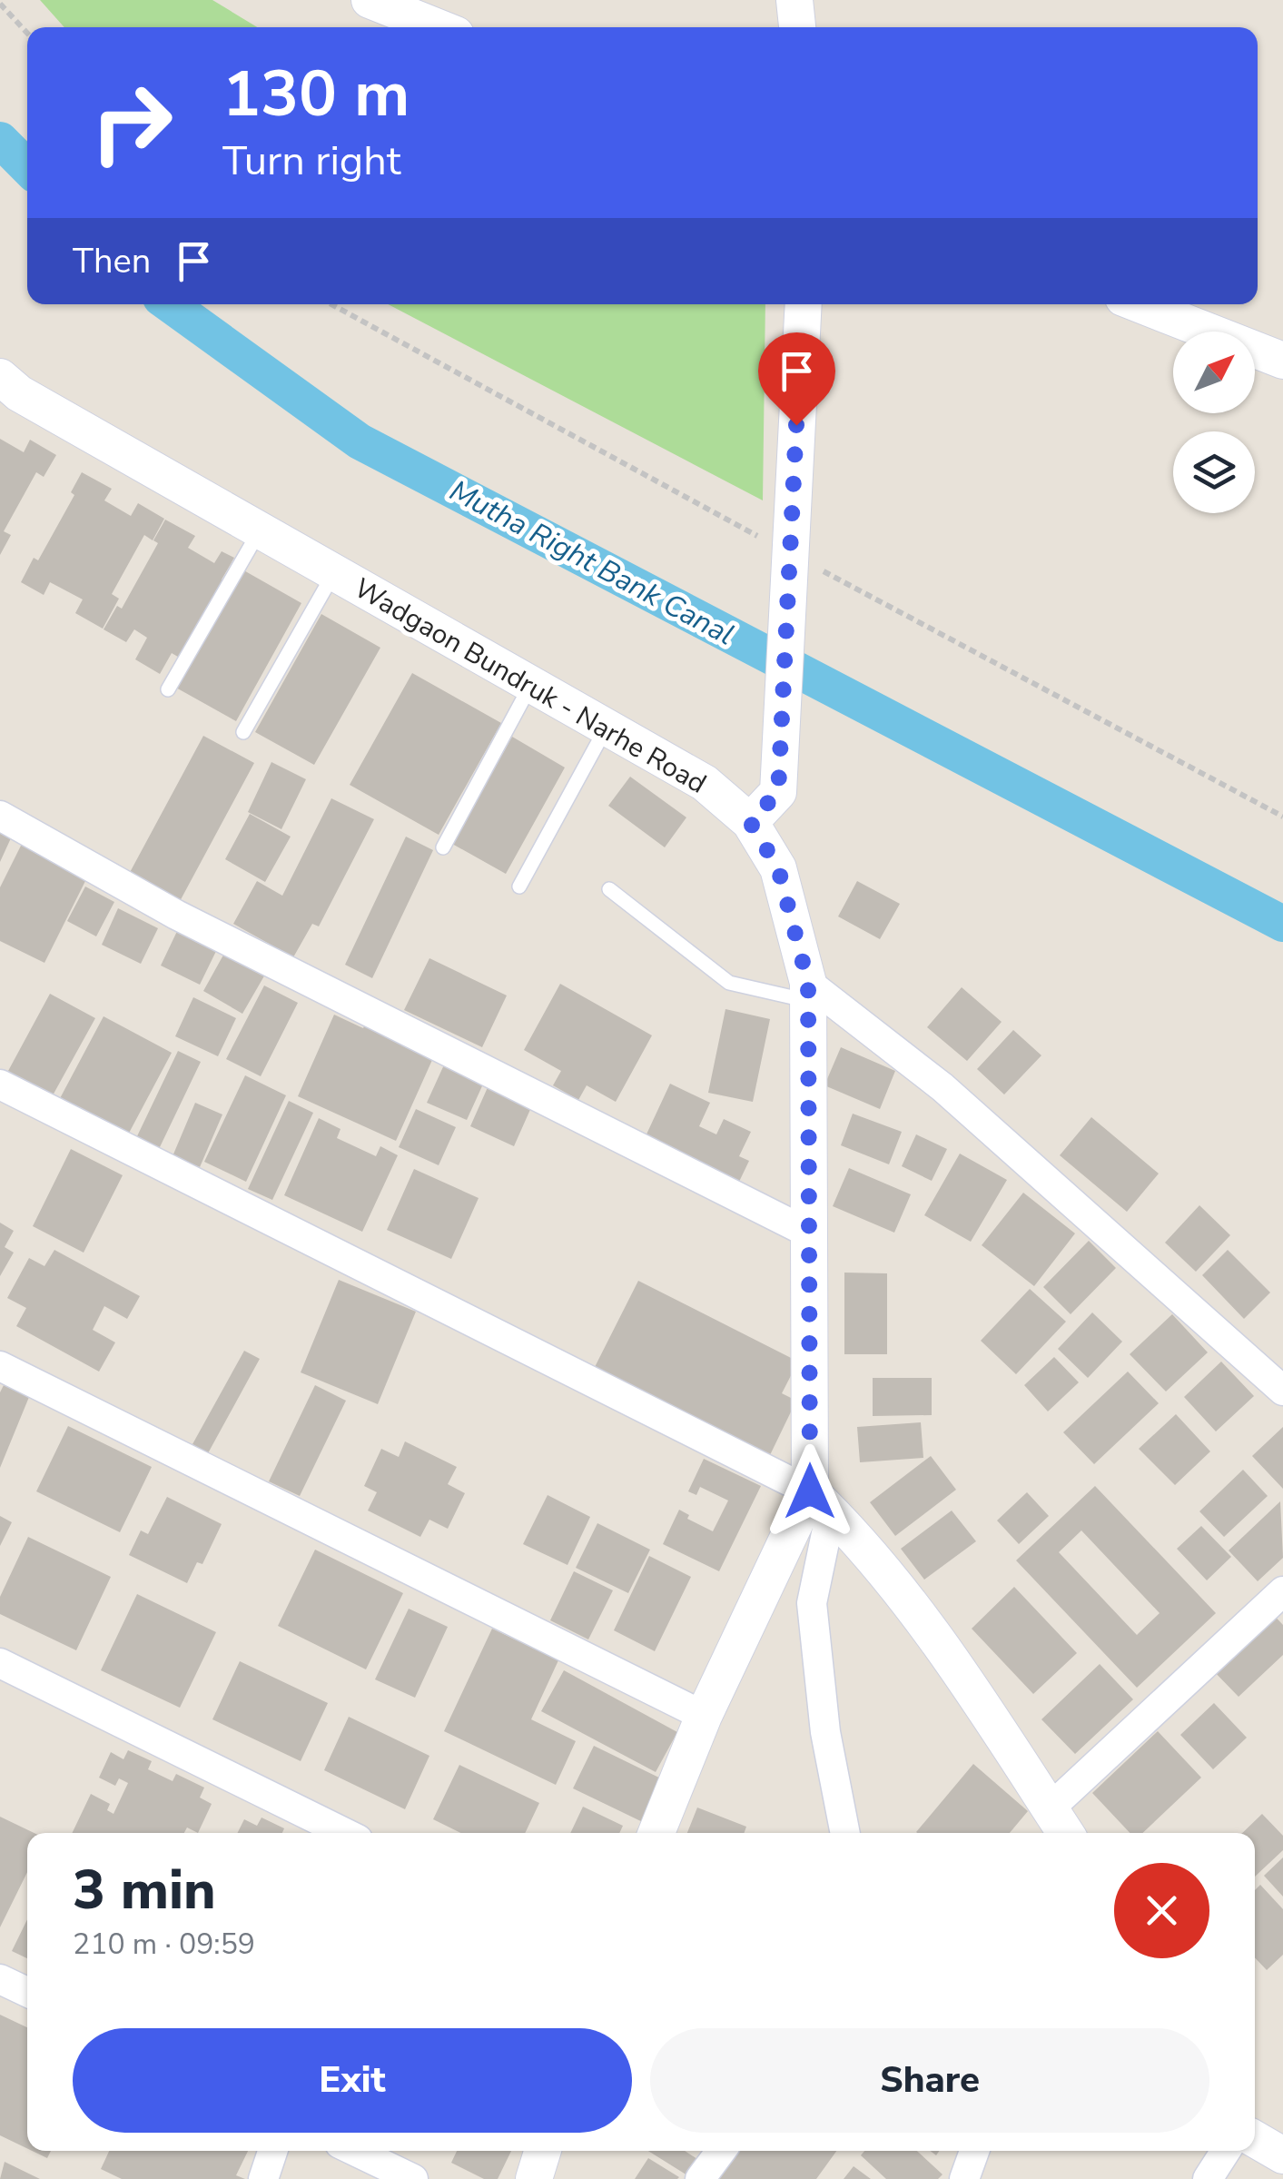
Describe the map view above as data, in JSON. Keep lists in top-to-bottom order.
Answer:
{
  "streets": {
    "street": ["Wadgaon Bundruk - Narhe Road"]
  },
  "water": ["Mutha Right Bank Canal"],
  "north": "top right",
  "page": {
    "turn": ["130 m", "Turn right"],
    "then": "Then",
    "heading": ["3 min", "210 m · 09:59"],
    "buttons": ["Exit", "Share"]
  }
}
